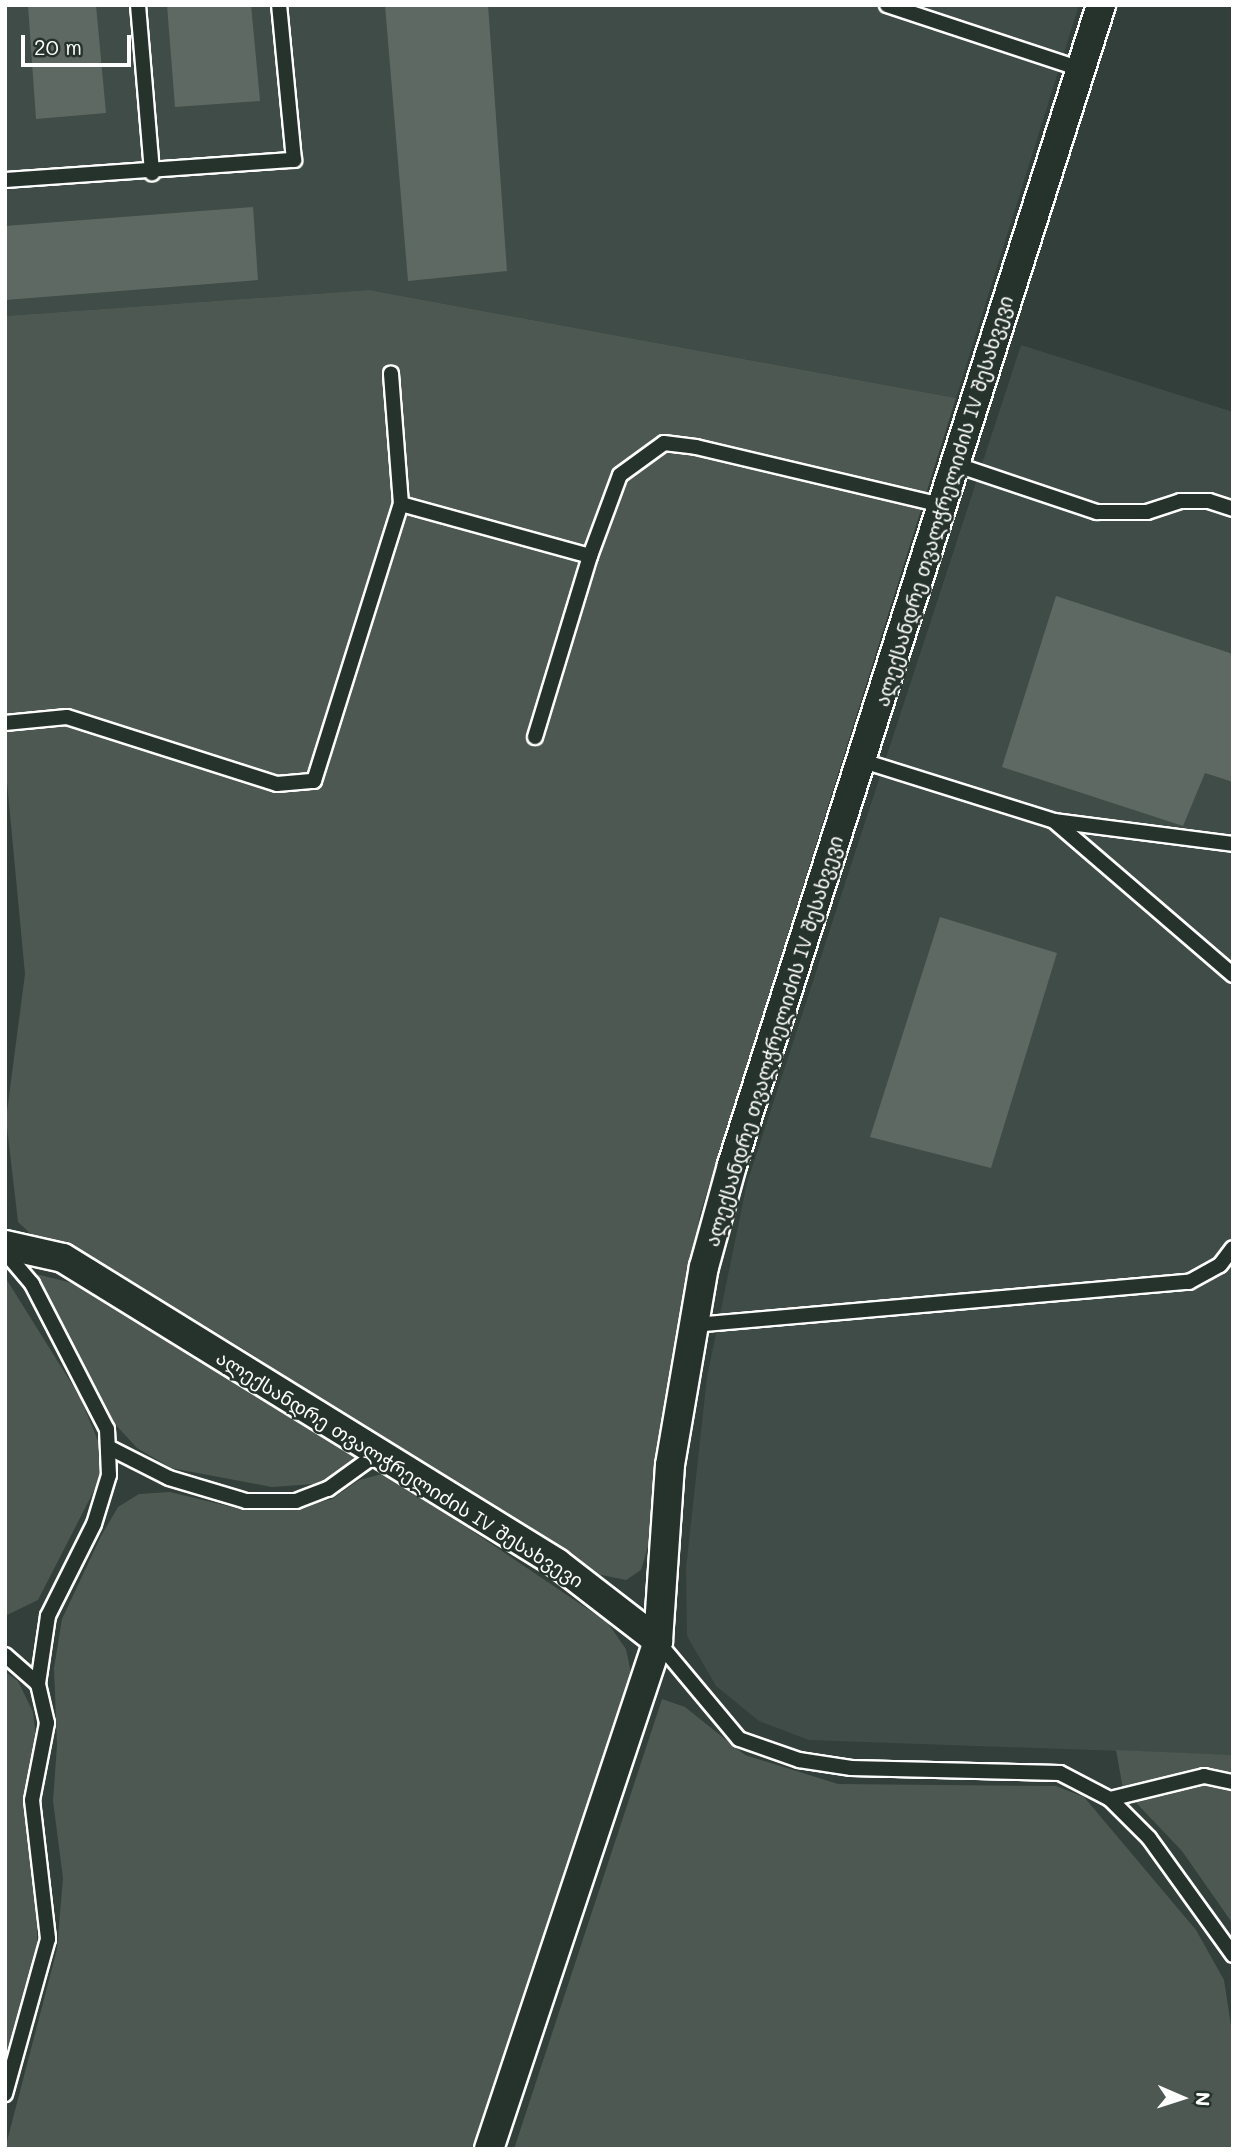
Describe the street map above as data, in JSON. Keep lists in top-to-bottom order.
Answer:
{
  "streets": {
    "street": ["ალექსანდრე თვალჭრელიძის IV შესახვევი"]
  },
  "scale_bar": "20 m",
  "north": "right"
}
